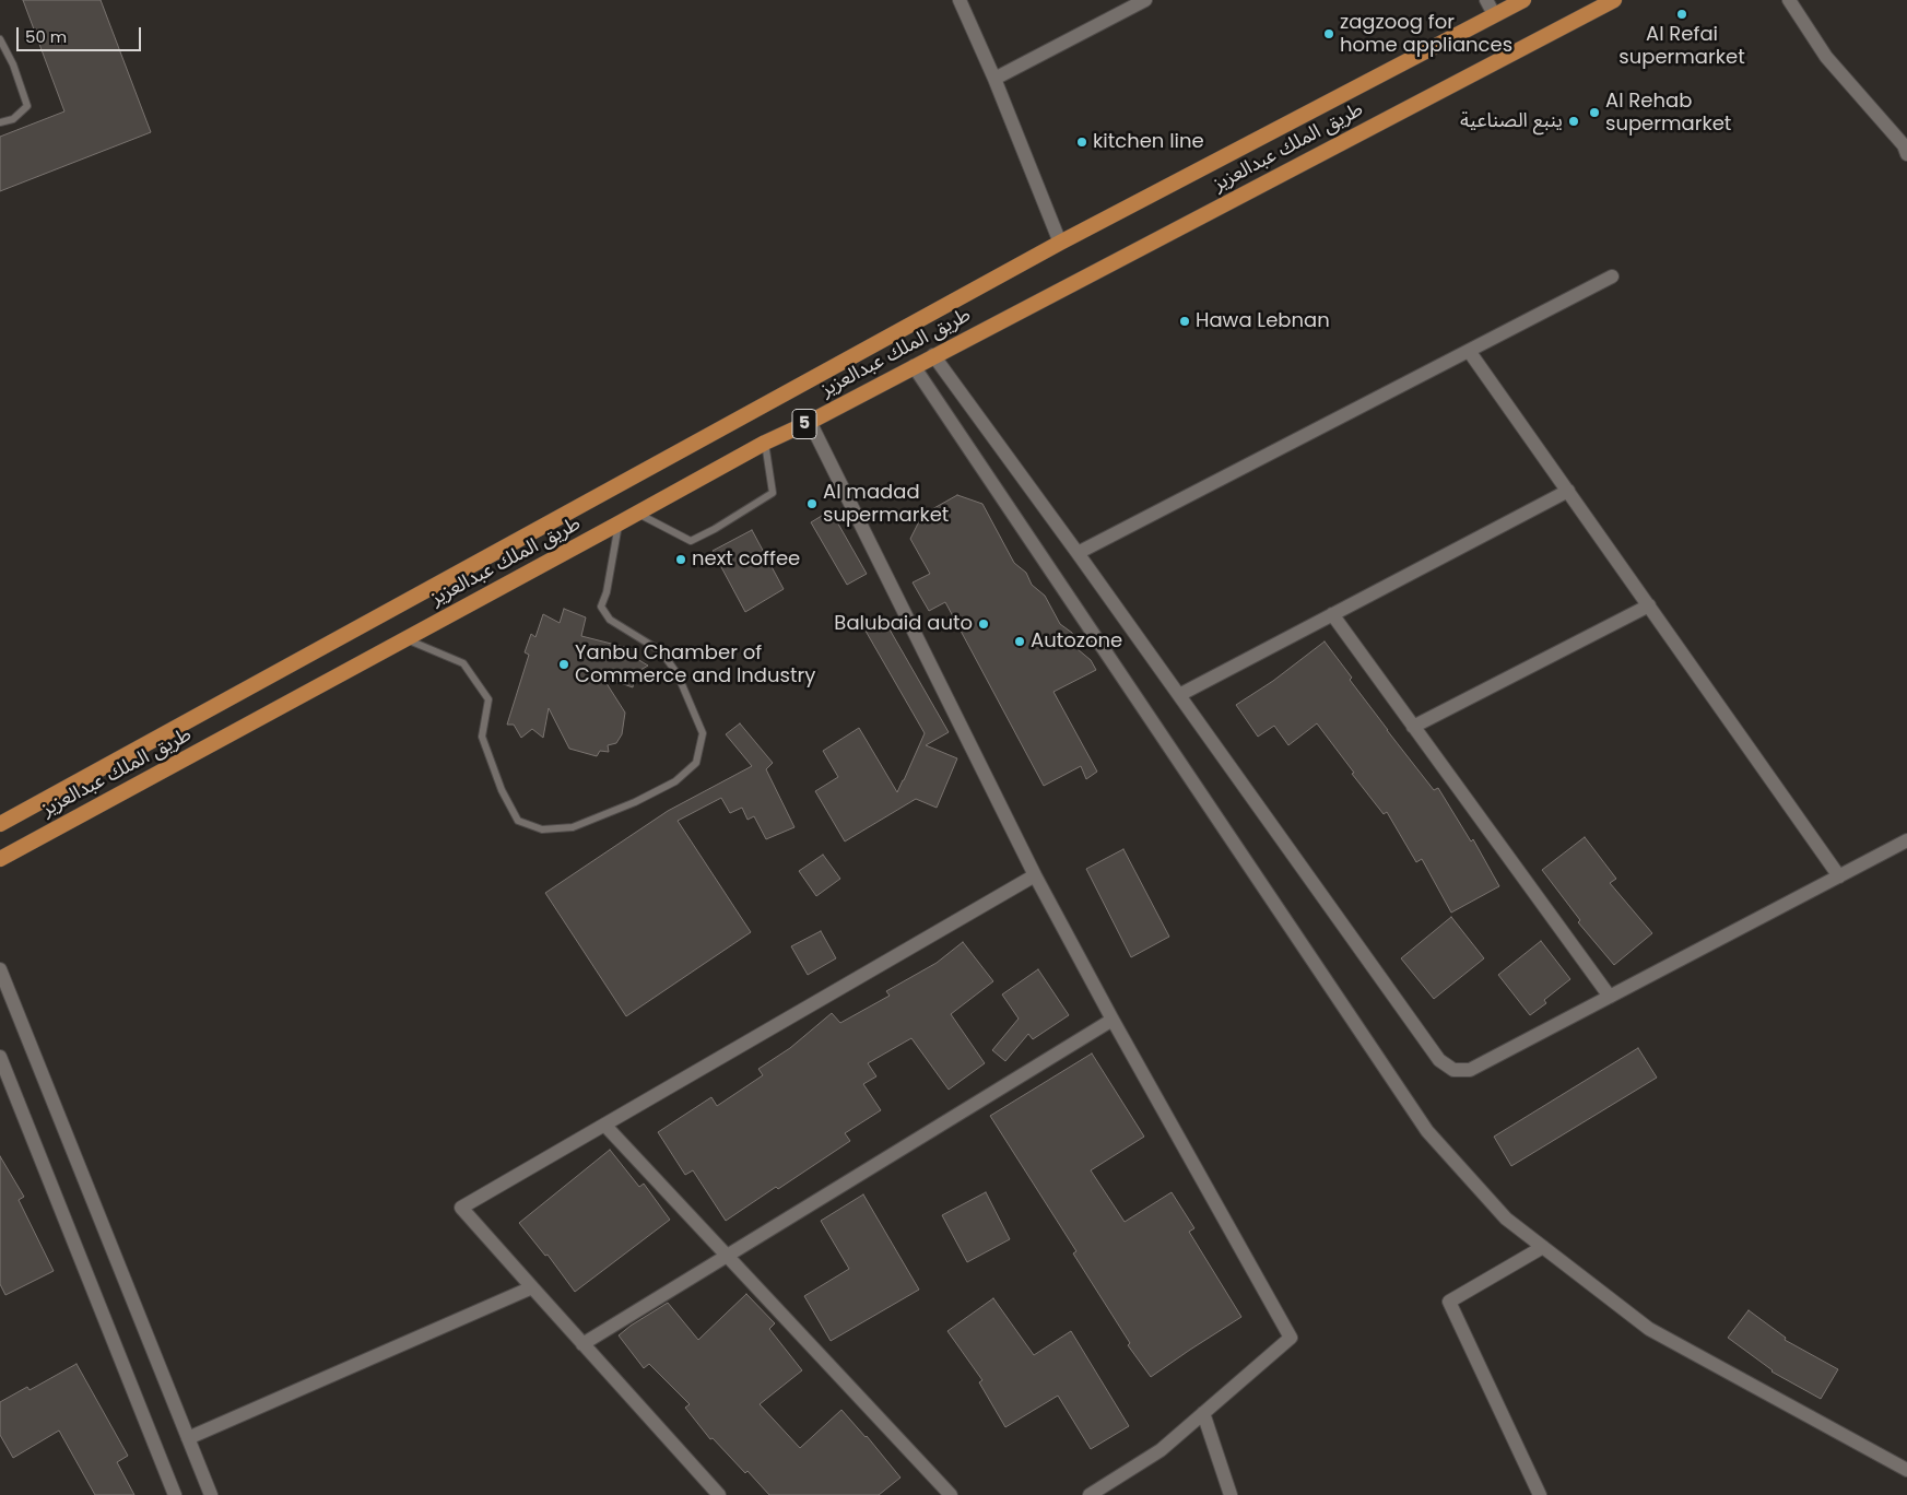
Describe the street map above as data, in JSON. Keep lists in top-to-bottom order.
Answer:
{
  "streets": {
    "highway": ["طريق الملك عبدالعزيز", "5"]
  },
  "places": [
    "Al Refai supermarket",
    "zagzoog for home appliances",
    "Al Rehab supermarket",
    "ينبع الصناعية",
    "kitchen line",
    "Hawa Lebnan",
    "Al madad supermarket",
    "next coffee",
    "Balubaid auto",
    "Autozone",
    "Yanbu Chamber of Commerce and Industry"
  ],
  "scale_bar": "50 m"
}
